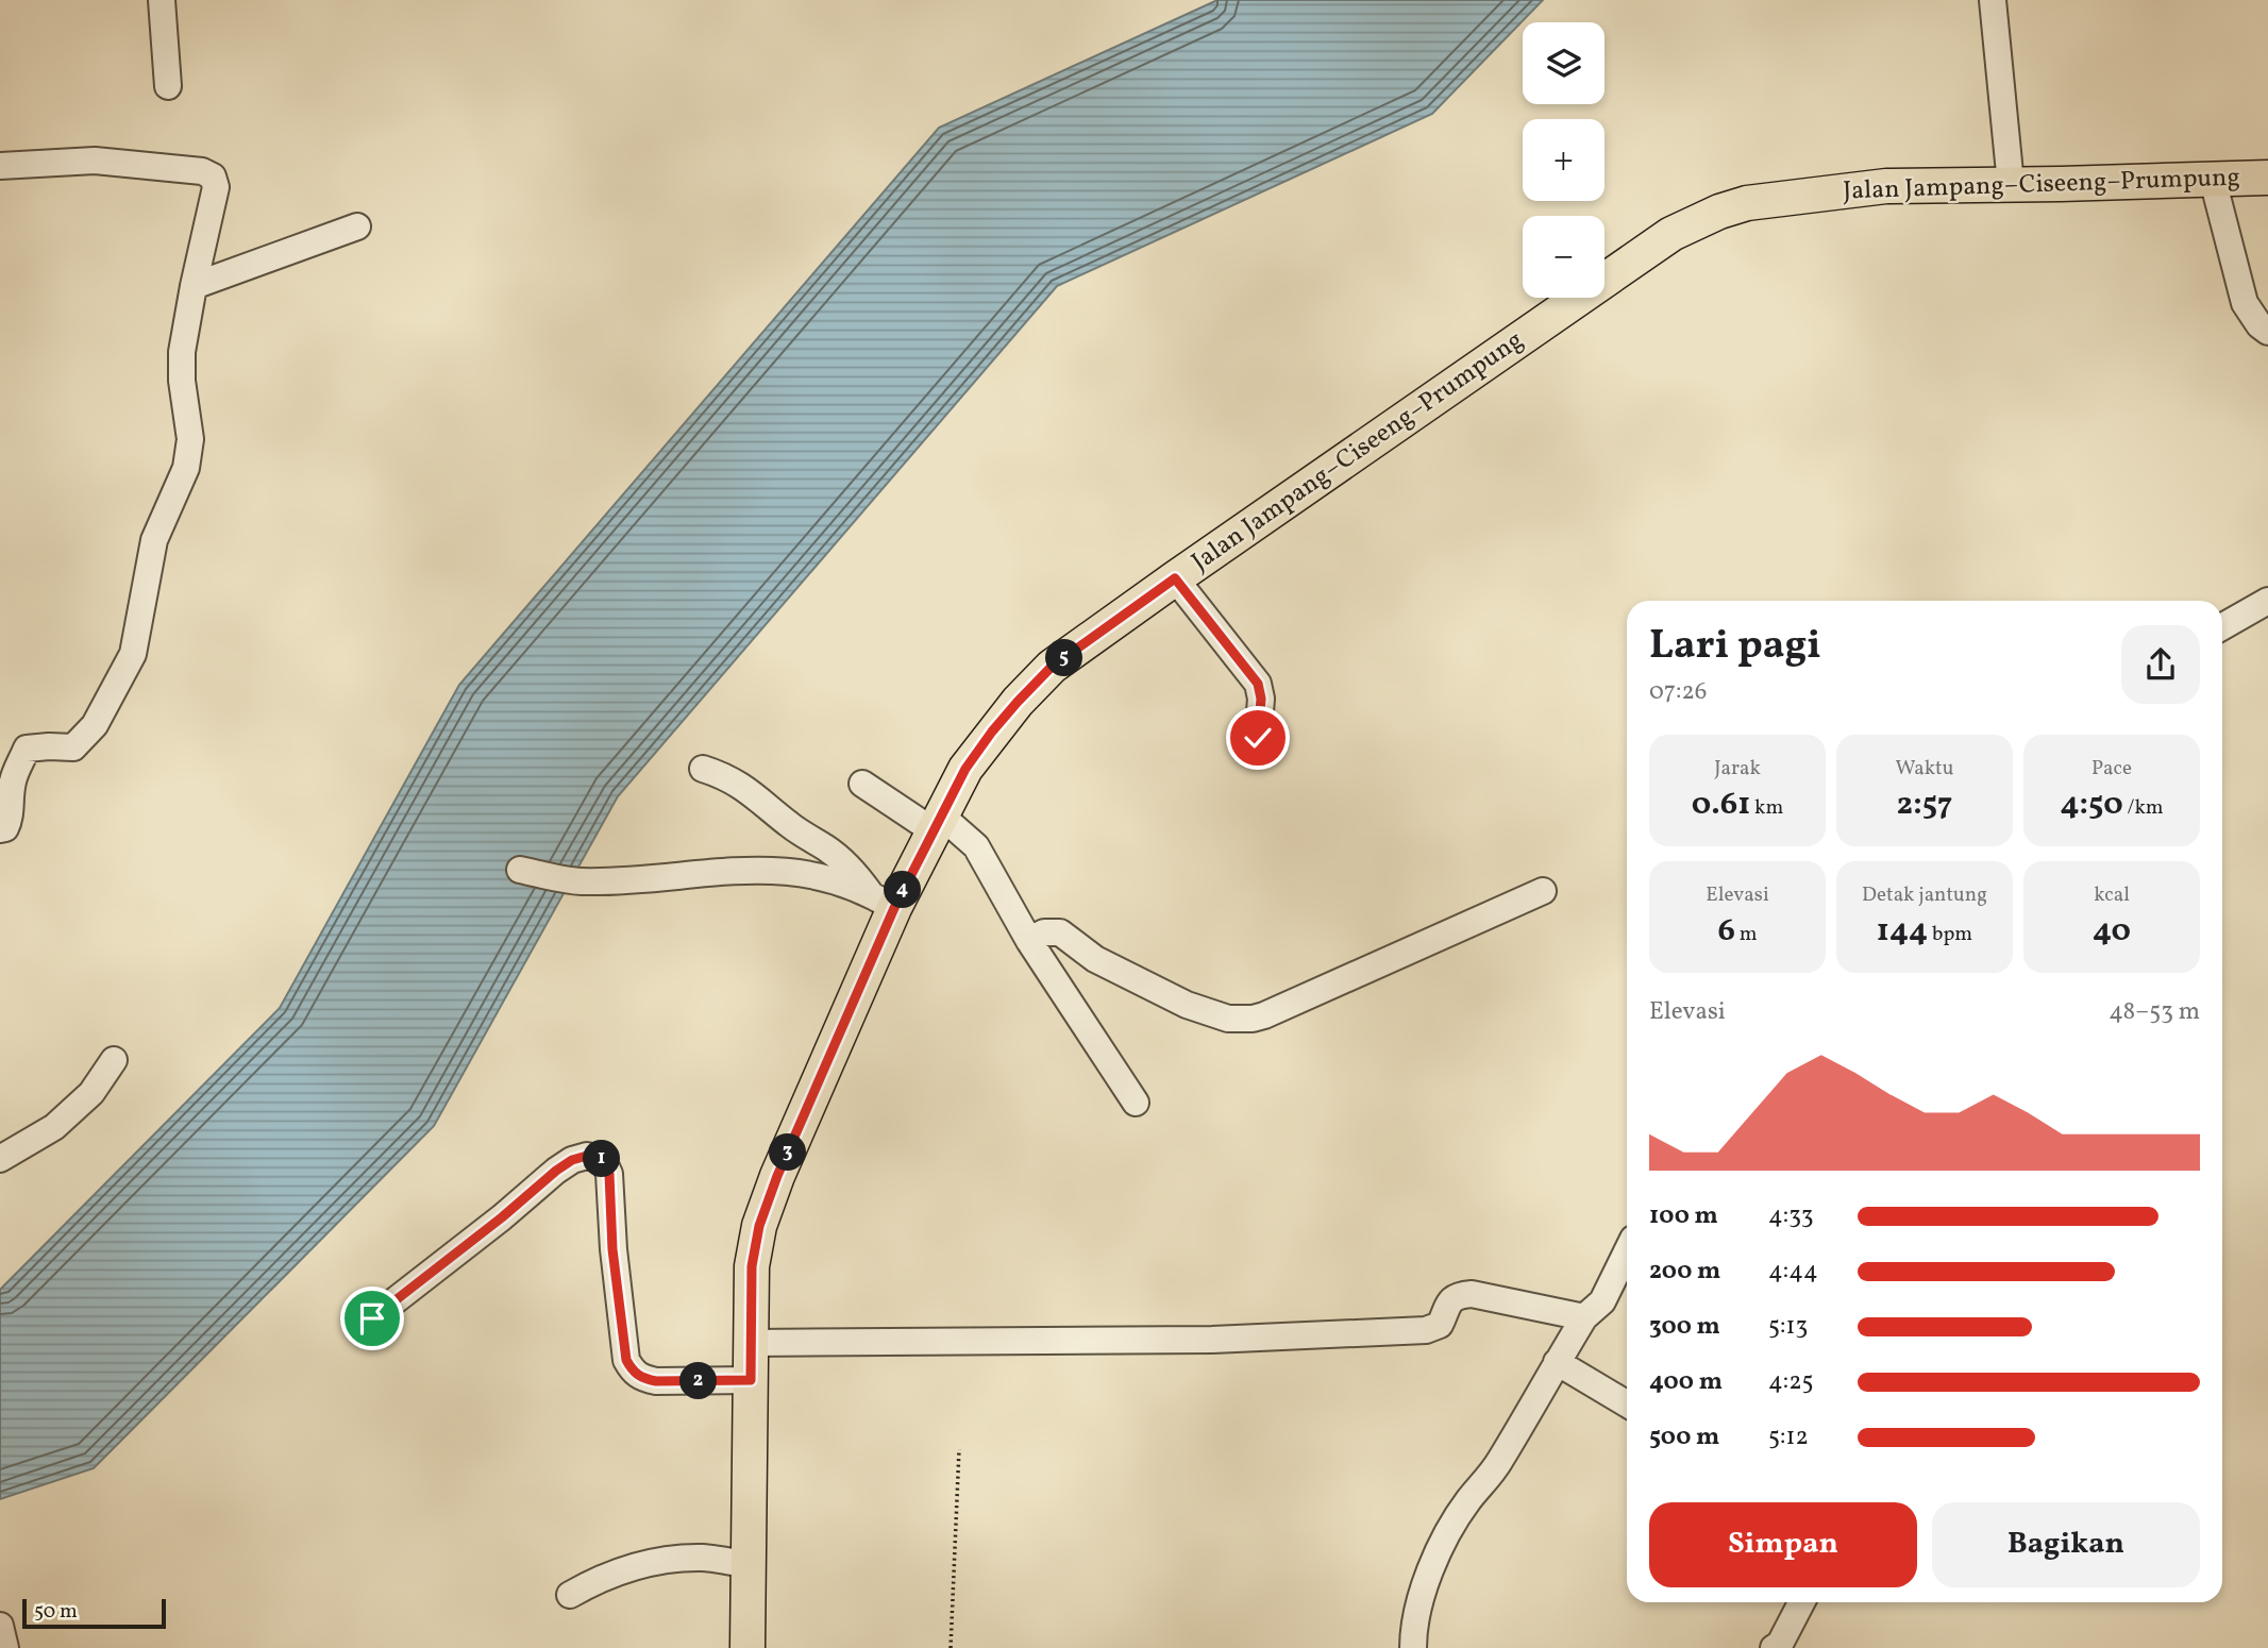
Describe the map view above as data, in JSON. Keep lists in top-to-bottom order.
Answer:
{
  "streets": {
    "main road": ["Jalan Jampang–Ciseeng–Prumpung"]
  },
  "scale_bar": "50 m",
  "page": {
    "map_buttons": ["+", "−"],
    "heading": ["Lari pagi", "07:26"],
    "pins": [
      "5",
      "4",
      "3",
      "1",
      "2"
    ],
    "stats": [
      ["Jarak", "0.61 km"],
      ["Waktu", "2:57"],
      ["Pace", "4:50 /km"],
      ["Elevasi", "6 m"],
      ["Detak jantung", "144 bpm"],
      ["kcal", "40"]
    ],
    "chart": ["Elevasi", "48–53 m"],
    "list": [
      {
        "name": "100 m",
        "note": "4:33"
      },
      {
        "name": "200 m",
        "note": "4:44"
      },
      {
        "name": "300 m",
        "note": "5:13"
      },
      {
        "name": "400 m",
        "note": "4:25"
      },
      {
        "name": "500 m",
        "note": "5:12"
      }
    ],
    "buttons": ["Simpan", "Bagikan"],
    "scale": "50 m"
  }
}
